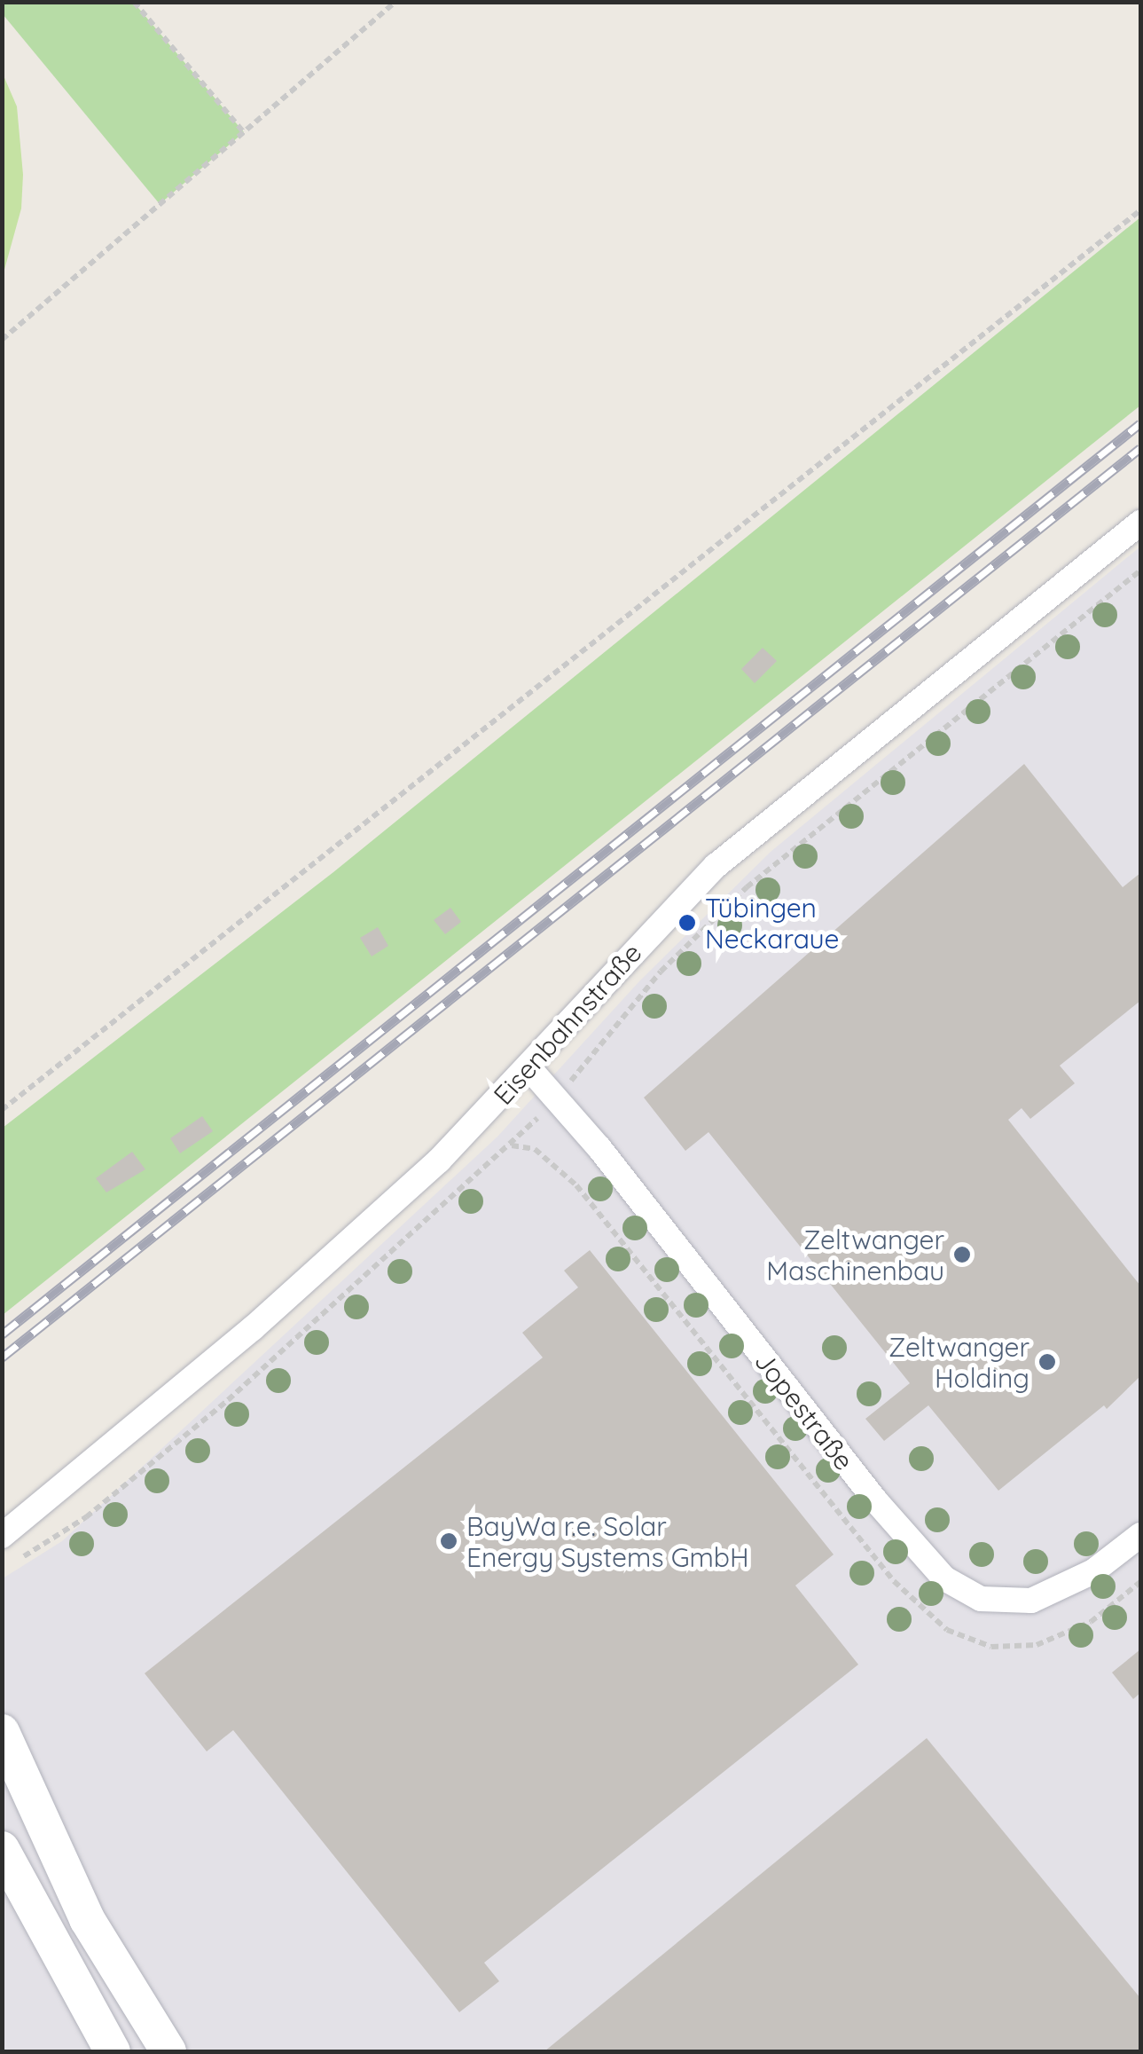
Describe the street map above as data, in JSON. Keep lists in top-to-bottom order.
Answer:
{
  "streets": {
    "street": ["Eisenbahnstraße", "Jopestraße"]
  },
  "crossings": [
    ["Eisenbahnstraße", "Jopestraße"]
  ],
  "places": [
    "Tübingen Neckaraue",
    "Zeltwanger Maschinenbau",
    "Zeltwanger Holding",
    "BayWa r.e. Solar Energy Systems GmbH"
  ]
}
